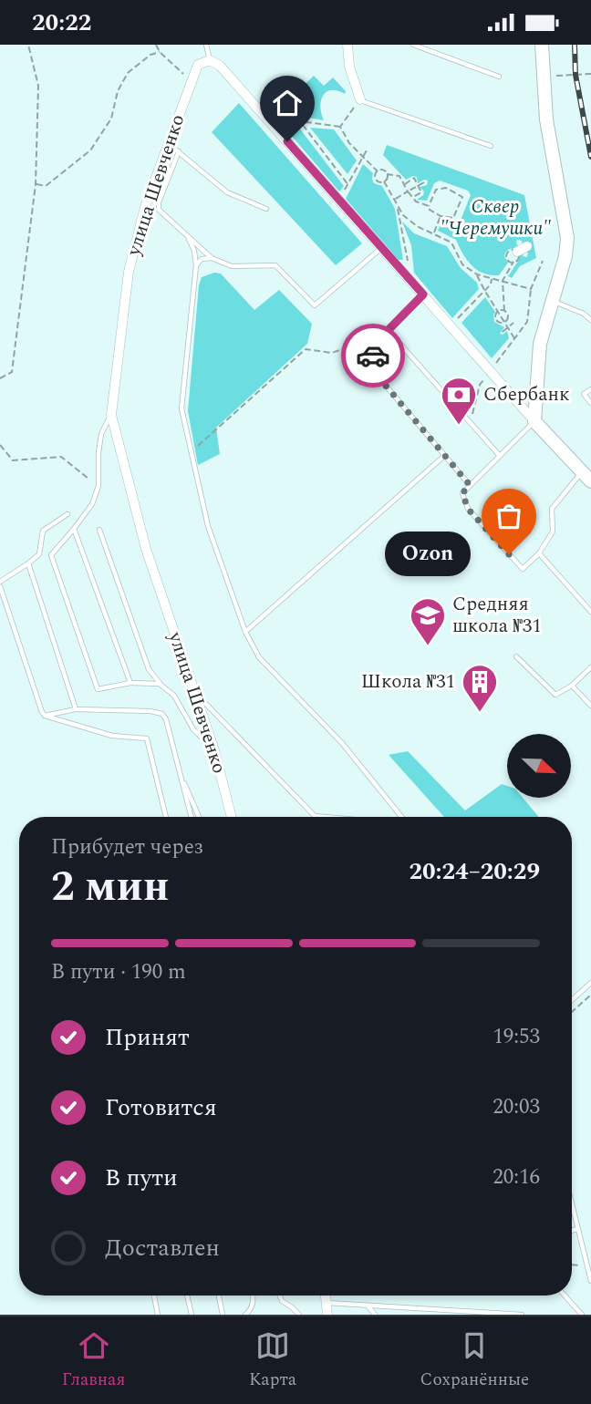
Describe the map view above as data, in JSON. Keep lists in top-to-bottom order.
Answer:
{
  "streets": {
    "street": ["улица Шевченко"]
  },
  "parks": ["Сквер \"Черемушки\""],
  "places": {
    "bank": ["Сбербанк"],
    "other": ["Ozon"],
    "school or university": ["Средняя школа №31"],
    "building": ["Школа №31"]
  },
  "north": "bottom right",
  "page": {
    "status": "20:22",
    "bubble": "Ozon",
    "heading": ["2 мин", "Прибудет через", "20:24–20:29"],
    "bar": "В пути · 190 m",
    "list": [
      ["Принят", "19:53"],
      ["Готовится", "20:03"],
      ["В пути", "20:16"],
      "Доставлен"
    ],
    "tabs": ["Главная", "Карта", "Сохранённые"]
  }
}
